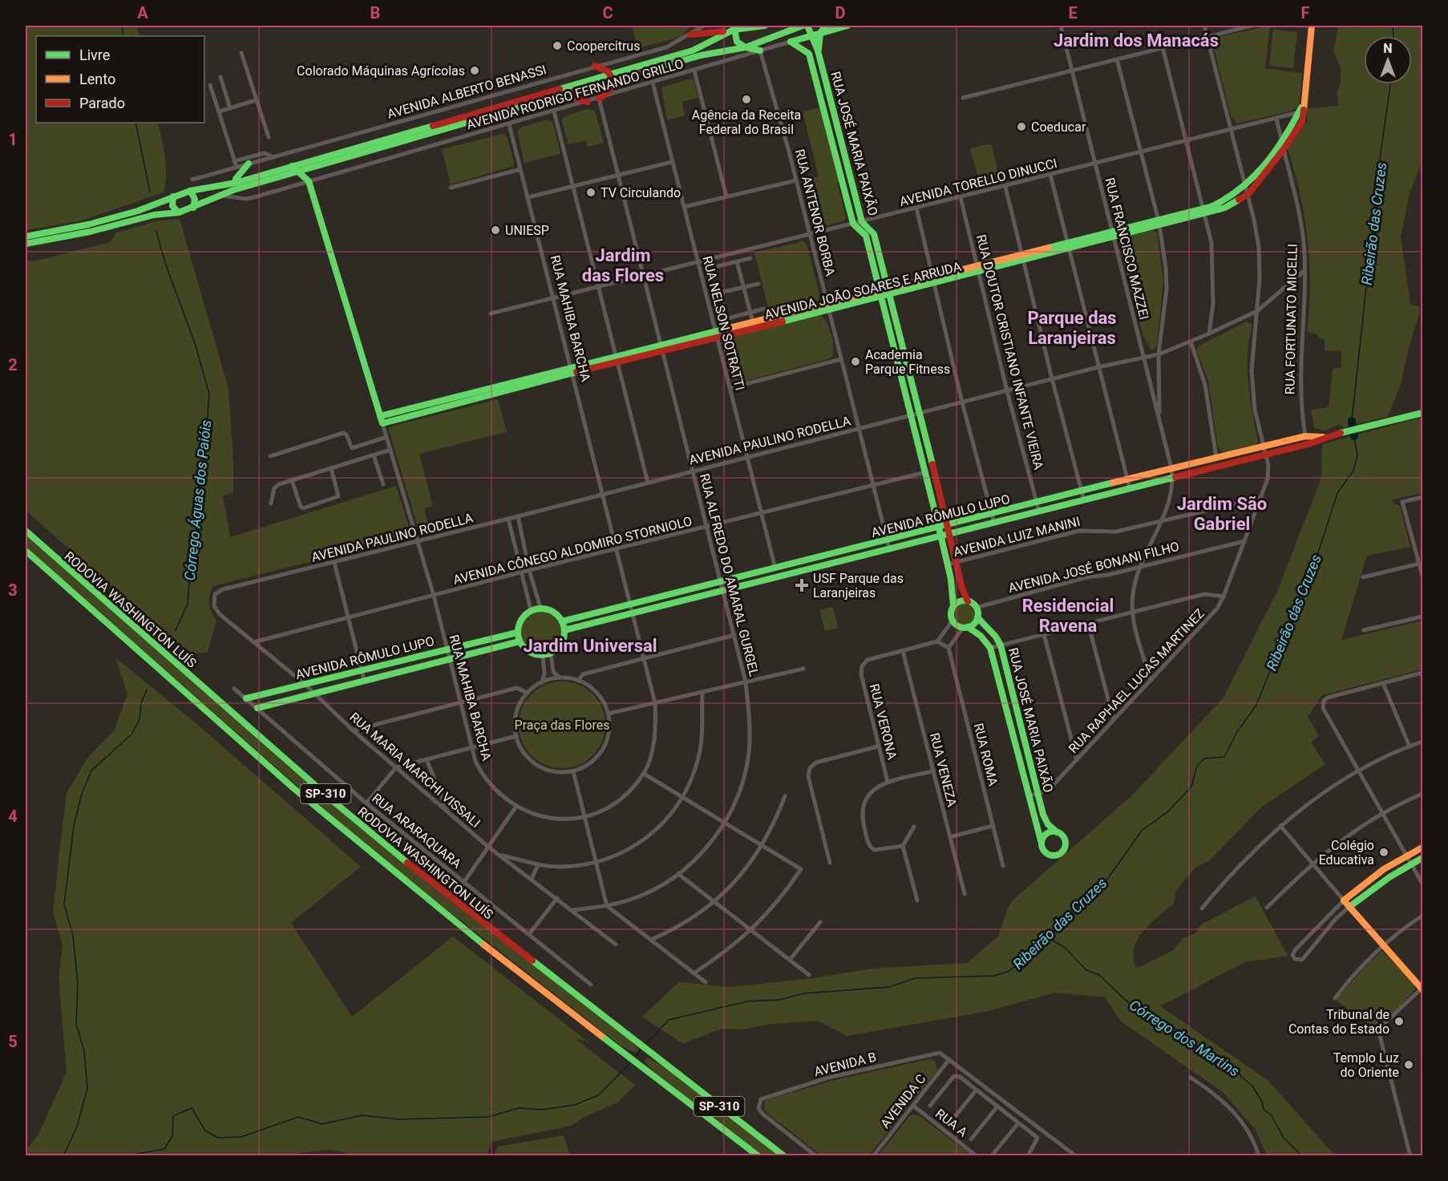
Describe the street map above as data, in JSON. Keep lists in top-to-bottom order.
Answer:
{
  "streets": {
    "main road": [
      "AVENIDA RODRIGO FERNANDO GRILLO",
      "RUA JOSÉ MARIA PAIXÃO",
      "AVENIDA JOÃO SOARES E ARRUDA",
      "RUA MAHIBA BARCHA",
      "AVENIDA RÔMULO LUPO",
      "RODOVIA WASHINGTON LUÍS",
      "SP-310"
    ],
    "street": [
      "AVENIDA ALBERTO BENASSI",
      "AVENIDA TORELLO DINUCCI",
      "RUA ANTENOR BORBA",
      "RUA FRANCISCO MAZZEI",
      "RUA FORTUNATO MICELLI",
      "RUA NELSON SOTRATTI",
      "RUA DOUTOR CRISTIANO INFANTE VIEIRA",
      "AVENIDA PAULINO RODELLA",
      "AVENIDA LUIZ MANINI",
      "AVENIDA CÔNEGO ALDOMIRO STORNIOLO",
      "AVENIDA JOSÉ BONANI FILHO",
      "RUA ALFREDO DO AMARAL GURGEL",
      "RUA RAPHAEL LUCAS MARTINEZ",
      "RUA VERONA",
      "RUA ROMA",
      "RUA MARIA MARCHI VISSALI",
      "RUA VENEZA",
      "RUA ARARAQUARA",
      "AVENIDA B",
      "AVENIDA C",
      "RUA A"
    ]
  },
  "crossings": [
    ["AVENIDA RODRIGO FERNANDO GRILLO", "RUA JOSÉ MARIA PAIXÃO"],
    ["AVENIDA RODRIGO FERNANDO GRILLO", "RUA ANTENOR BORBA"],
    ["AVENIDA RODRIGO FERNANDO GRILLO", "RUA MAHIBA BARCHA"],
    ["AVENIDA RODRIGO FERNANDO GRILLO", "RUA NELSON SOTRATTI"],
    ["AVENIDA RODRIGO FERNANDO GRILLO", "RUA ALFREDO DO AMARAL GURGEL"],
    ["RUA JOSÉ MARIA PAIXÃO", "AVENIDA TORELLO DINUCCI"],
    ["RUA JOSÉ MARIA PAIXÃO", "AVENIDA JOÃO SOARES E ARRUDA"],
    ["RUA JOSÉ MARIA PAIXÃO", "AVENIDA PAULINO RODELLA"],
    ["RUA JOSÉ MARIA PAIXÃO", "AVENIDA RÔMULO LUPO"],
    ["RUA JOSÉ MARIA PAIXÃO", "AVENIDA LUIZ MANINI"],
    ["RUA JOSÉ MARIA PAIXÃO", "AVENIDA CÔNEGO ALDOMIRO STORNIOLO"],
    ["RUA JOSÉ MARIA PAIXÃO", "AVENIDA JOSÉ BONANI FILHO"],
    ["RUA JOSÉ MARIA PAIXÃO", "RUA RAPHAEL LUCAS MARTINEZ"],
    ["AVENIDA TORELLO DINUCCI", "RUA ANTENOR BORBA"],
    ["AVENIDA TORELLO DINUCCI", "RUA FRANCISCO MAZZEI"],
    ["AVENIDA TORELLO DINUCCI", "AVENIDA JOÃO SOARES E ARRUDA"],
    ["AVENIDA TORELLO DINUCCI", "RUA MAHIBA BARCHA"],
    ["AVENIDA TORELLO DINUCCI", "RUA FORTUNATO MICELLI"],
    ["AVENIDA TORELLO DINUCCI", "RUA NELSON SOTRATTI"],
    ["AVENIDA TORELLO DINUCCI", "RUA DOUTOR CRISTIANO INFANTE VIEIRA"],
    ["AVENIDA TORELLO DINUCCI", "RUA ALFREDO DO AMARAL GURGEL"],
    ["AVENIDA TORELLO DINUCCI", "RUA RAPHAEL LUCAS MARTINEZ"],
    ["RUA ANTENOR BORBA", "AVENIDA JOÃO SOARES E ARRUDA"],
    ["RUA ANTENOR BORBA", "AVENIDA PAULINO RODELLA"],
    ["RUA ANTENOR BORBA", "AVENIDA RÔMULO LUPO"],
    ["RUA ANTENOR BORBA", "AVENIDA CÔNEGO ALDOMIRO STORNIOLO"],
    ["RUA FRANCISCO MAZZEI", "AVENIDA JOÃO SOARES E ARRUDA"],
    ["RUA FRANCISCO MAZZEI", "AVENIDA PAULINO RODELLA"],
    ["RUA FRANCISCO MAZZEI", "AVENIDA RÔMULO LUPO"],
    ["AVENIDA JOÃO SOARES E ARRUDA", "RUA MAHIBA BARCHA"],
    ["AVENIDA JOÃO SOARES E ARRUDA", "RUA FORTUNATO MICELLI"],
    ["AVENIDA JOÃO SOARES E ARRUDA", "RUA NELSON SOTRATTI"],
    ["AVENIDA JOÃO SOARES E ARRUDA", "RUA DOUTOR CRISTIANO INFANTE VIEIRA"],
    ["AVENIDA JOÃO SOARES E ARRUDA", "RUA ALFREDO DO AMARAL GURGEL"],
    ["AVENIDA JOÃO SOARES E ARRUDA", "RUA RAPHAEL LUCAS MARTINEZ"],
    ["RUA MAHIBA BARCHA", "AVENIDA PAULINO RODELLA"],
    ["RUA MAHIBA BARCHA", "AVENIDA RÔMULO LUPO"],
    ["RUA MAHIBA BARCHA", "AVENIDA CÔNEGO ALDOMIRO STORNIOLO"],
    ["RUA FORTUNATO MICELLI", "AVENIDA PAULINO RODELLA"],
    ["RUA FORTUNATO MICELLI", "AVENIDA RÔMULO LUPO"],
    ["RUA NELSON SOTRATTI", "AVENIDA PAULINO RODELLA"],
    ["RUA NELSON SOTRATTI", "AVENIDA RÔMULO LUPO"],
    ["RUA NELSON SOTRATTI", "AVENIDA CÔNEGO ALDOMIRO STORNIOLO"],
    ["RUA DOUTOR CRISTIANO INFANTE VIEIRA", "AVENIDA PAULINO RODELLA"],
    ["RUA DOUTOR CRISTIANO INFANTE VIEIRA", "AVENIDA RÔMULO LUPO"],
    ["AVENIDA PAULINO RODELLA", "RUA ALFREDO DO AMARAL GURGEL"],
    ["AVENIDA PAULINO RODELLA", "RUA RAPHAEL LUCAS MARTINEZ"],
    ["AVENIDA PAULINO RODELLA", "RUA MARIA MARCHI VISSALI"],
    ["AVENIDA RÔMULO LUPO", "RUA ALFREDO DO AMARAL GURGEL"],
    ["AVENIDA RÔMULO LUPO", "RUA RAPHAEL LUCAS MARTINEZ"],
    ["AVENIDA RÔMULO LUPO", "RUA MARIA MARCHI VISSALI"],
    ["AVENIDA RÔMULO LUPO", "RUA ARARAQUARA"],
    ["AVENIDA LUIZ MANINI", "RUA RAPHAEL LUCAS MARTINEZ"],
    ["AVENIDA CÔNEGO ALDOMIRO STORNIOLO", "RUA ALFREDO DO AMARAL GURGEL"],
    ["AVENIDA CÔNEGO ALDOMIRO STORNIOLO", "RUA MARIA MARCHI VISSALI"],
    ["AVENIDA JOSÉ BONANI FILHO", "RUA RAPHAEL LUCAS MARTINEZ"],
    ["RUA ALFREDO DO AMARAL GURGEL", "RUA MARIA MARCHI VISSALI"],
    ["RUA VERONA", "RUA VENEZA"],
    ["AVENIDA B", "AVENIDA C"],
    ["AVENIDA C", "RUA A"]
  ],
  "districts": [
    "Jardim dos Manacás",
    "Jardim das Flores",
    "Parque das Laranjeiras",
    "Jardim São Gabriel",
    "Residencial Ravena",
    "Jardim Universal"
  ],
  "water": ["Ribeirão das Cruzes", "Córrego Águas dos Paióis", "Córrego dos Martins"],
  "parks": ["Praça das Flores"],
  "places": {
    "other": [
      "Coopercitrus",
      "Colorado Máquinas Agrícolas",
      "Agência da Receita Federal do Brasil",
      "Coeducar",
      "TV Circulando",
      "UNIESP",
      "Academia Parque Fitness",
      "Colégio Educativa",
      "Tribunal de Contas do Estado",
      "Templo Luz do Oriente"
    ],
    "health": ["USF Parque das Laranjeiras"]
  },
  "legend": ["Livre", "Lento", "Parado"],
  "north": "top",
  "grid": {
    "columns": [
      "A",
      "B",
      "C",
      "D",
      "E",
      "F"
    ],
    "rows": [
      "1",
      "2",
      "3",
      "4",
      "5"
    ]
  }
}
